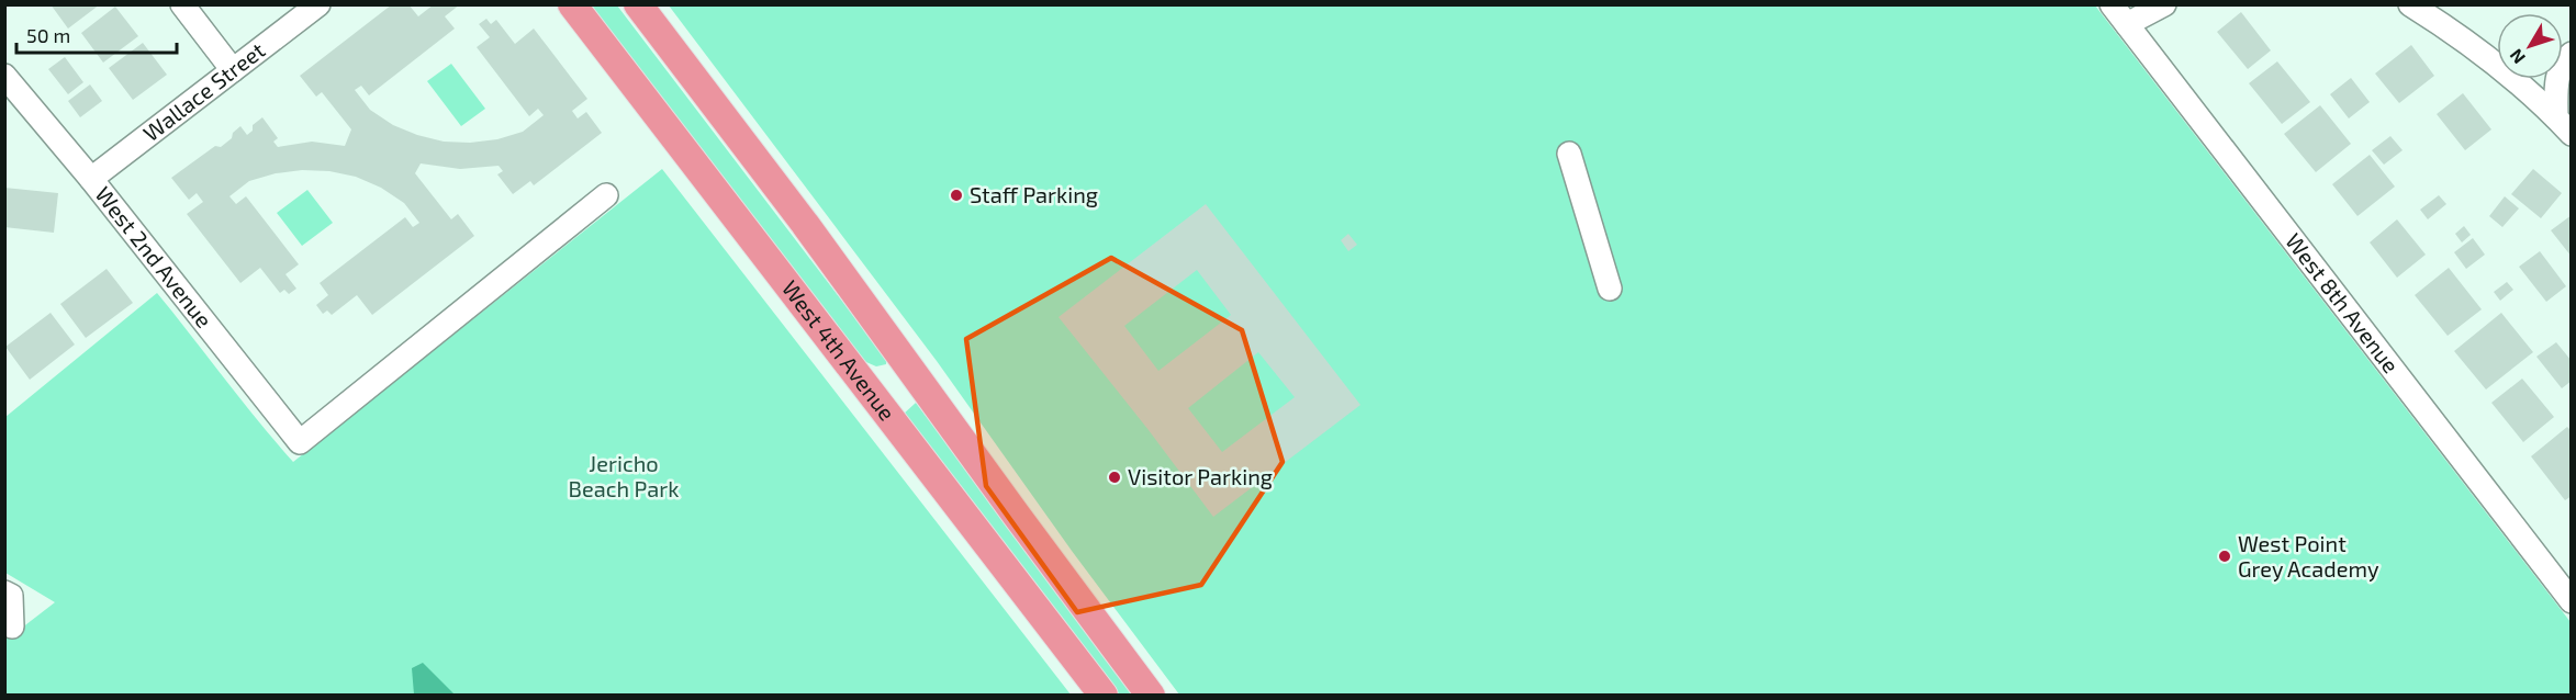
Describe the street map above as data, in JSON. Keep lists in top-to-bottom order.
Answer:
{
  "streets": {
    "main road": ["West 4th Avenue"],
    "street": ["Wallace Street", "West 2nd Avenue", "West 8th Avenue"]
  },
  "crossings": [
    ["Wallace Street", "West 2nd Avenue"]
  ],
  "parks": ["Jericho Beach Park"],
  "places": ["Staff Parking", "Visitor Parking", "West Point Grey Academy"],
  "scale_bar": "50 m",
  "north": "bottom left"
}
